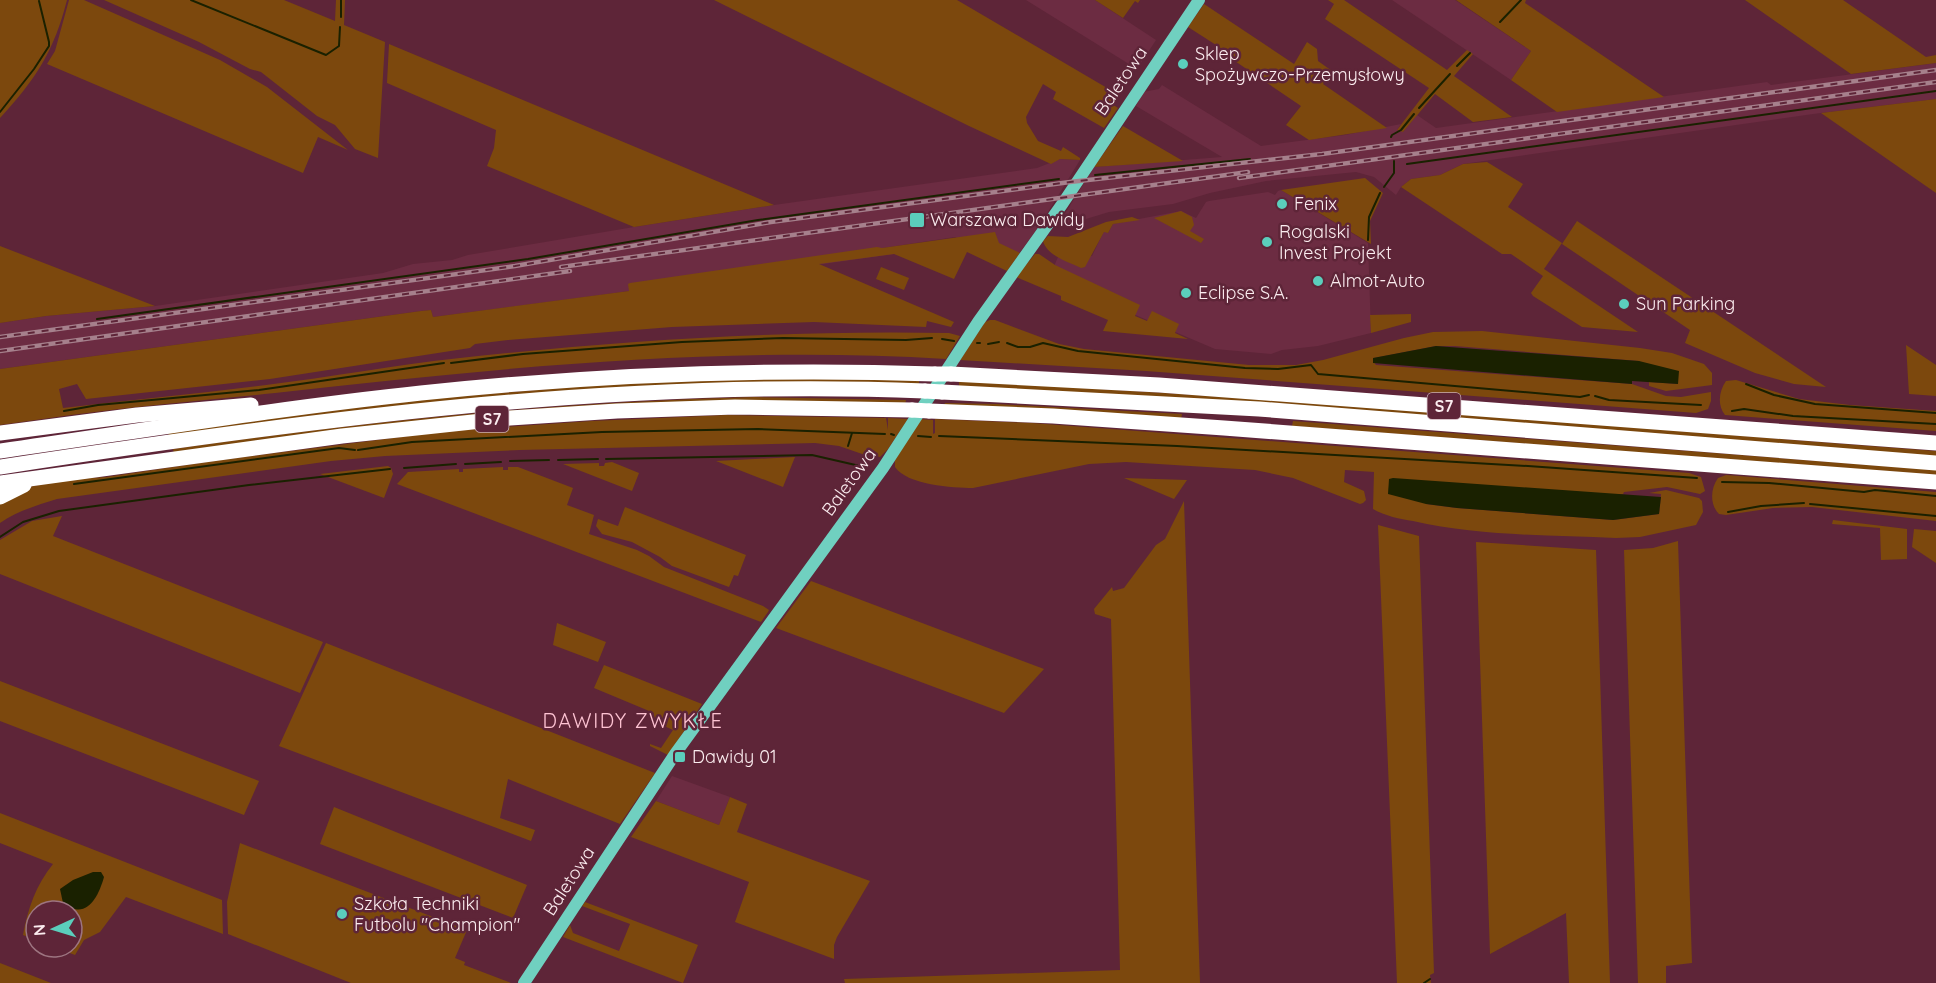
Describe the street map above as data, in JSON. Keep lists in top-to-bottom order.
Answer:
{
  "streets": {
    "highway": ["S7"],
    "street": ["Baletowa"]
  },
  "districts": ["DAWIDY ZWYKŁE"],
  "places": {
    "other": [
      "Sklep Spożywczo-Przemysłowy",
      "Fenix",
      "Rogalski Invest Projekt",
      "Almot-Auto",
      "Eclipse S.A.",
      "Sun Parking",
      "Szkoła Techniki Futbolu \"Champion\""
    ],
    "transit": ["Warszawa Dawidy", "Dawidy 01"]
  },
  "north": "left"
}
